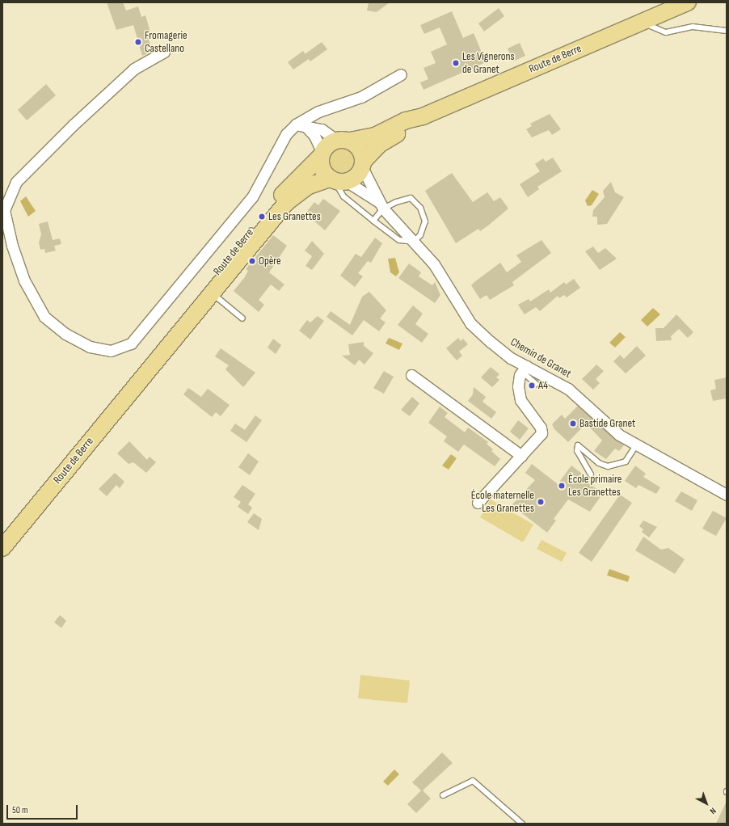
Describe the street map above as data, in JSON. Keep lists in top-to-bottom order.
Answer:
{
  "streets": {
    "main road": ["Route de Berre"],
    "street": ["Chemin de Granet"]
  },
  "crossings": [
    ["Route de Berre", "Chemin de Granet"]
  ],
  "places": [
    "Fromagerie Castellano",
    "Les Vignerons de Granet",
    "Les Granettes",
    "Opère",
    "A4",
    "Bastide Granet",
    "École primaire Les Granettes",
    "École maternelle Les Granettes"
  ],
  "scale_bar": "50 m",
  "north": "bottom right"
}
